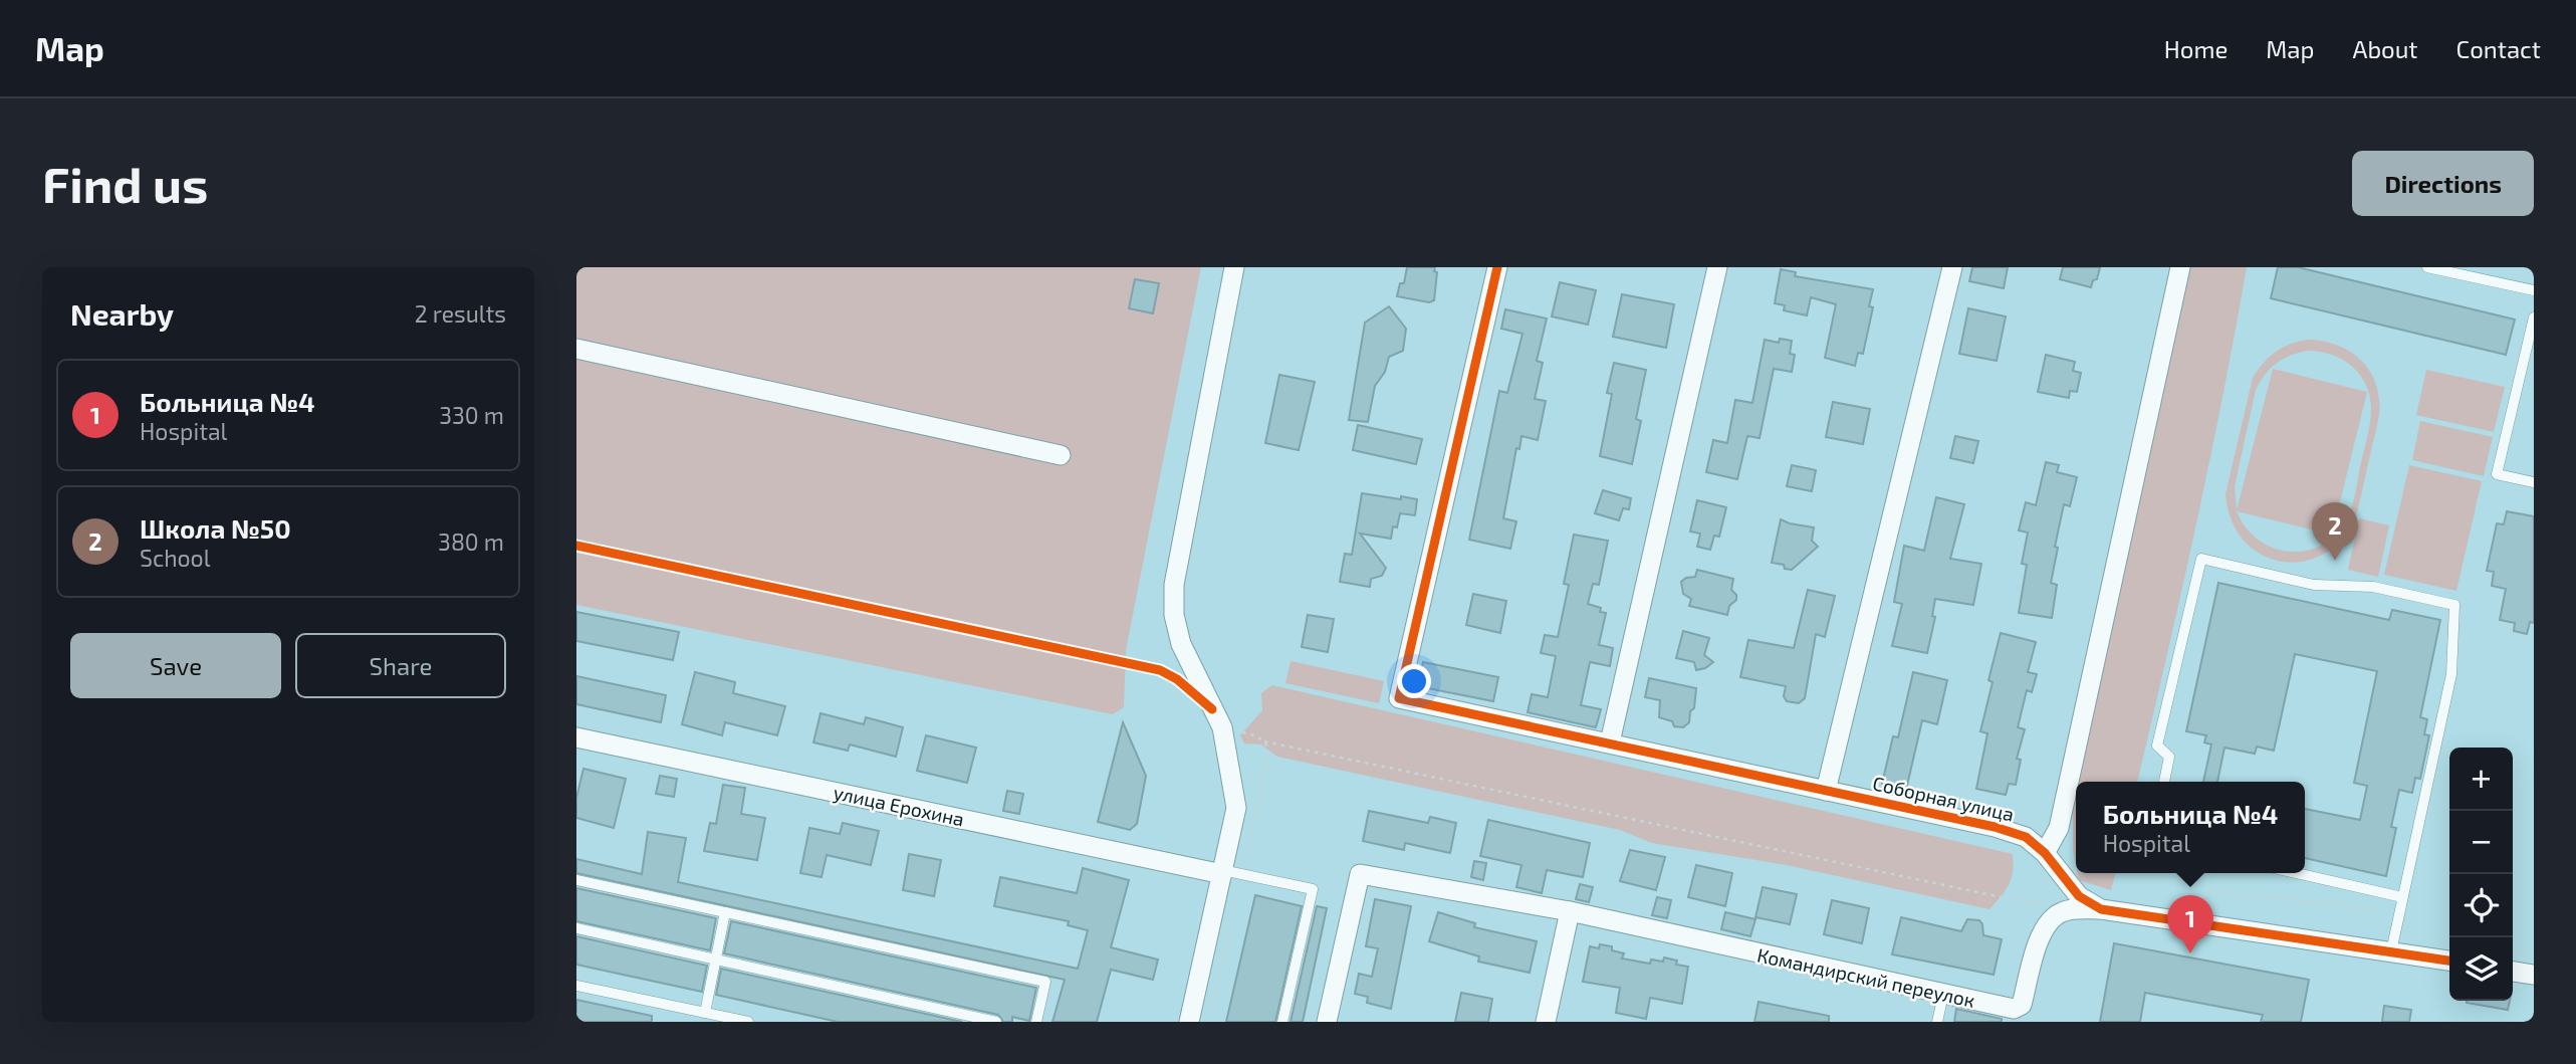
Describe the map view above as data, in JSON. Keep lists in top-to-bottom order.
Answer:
{
  "streets": {
    "street": ["Соборная улица", "улица Ерохина", "Командирский переулок"]
  },
  "crossings": [
    ["Соборная улица", "Командирский переулок"]
  ],
  "page": {
    "header": "Map",
    "nav": [
      "Home",
      "Map",
      "About",
      "Contact"
    ],
    "buttons": [
      "Directions",
      ["Save", "Share"]
    ],
    "title": "Find us",
    "heading": ["Nearby", "2 results"],
    "list": [
      {
        "mark": "1",
        "name": "Больница №4",
        "note": "Hospital",
        "value": "330 m"
      },
      {
        "mark": "2",
        "name": "Школа №50",
        "note": "School",
        "value": "380 m"
      }
    ],
    "pins": ["2", "1"],
    "map_buttons": ["+", "−"],
    "popup": ["Больница №4", "Hospital"]
  }
}
